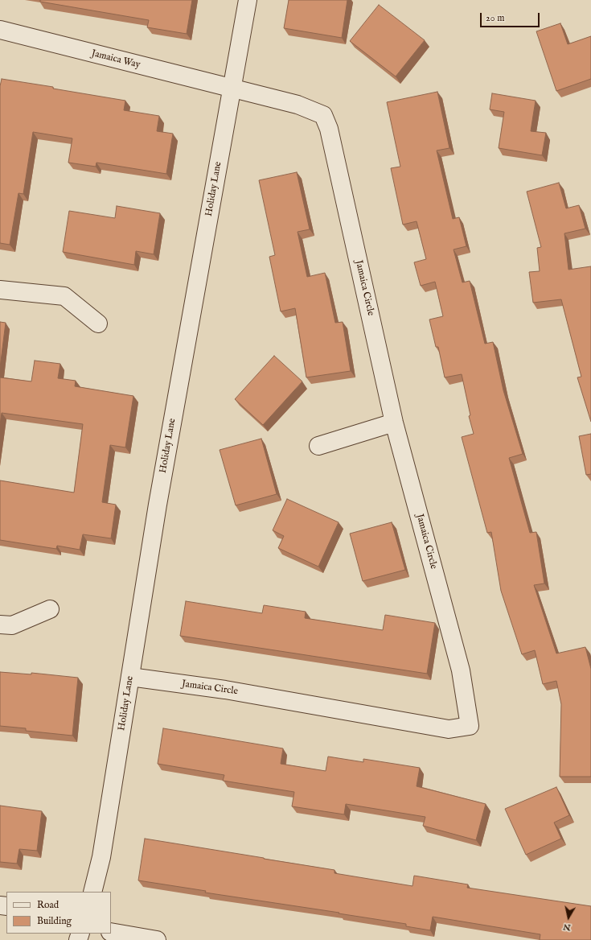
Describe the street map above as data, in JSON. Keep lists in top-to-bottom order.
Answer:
{
  "streets": {
    "street": ["Jamaica Way", "Holiday Lane", "Jamaica Circle"]
  },
  "crossings": [
    ["Jamaica Way", "Holiday Lane"],
    ["Jamaica Way", "Jamaica Circle"],
    ["Holiday Lane", "Jamaica Circle"]
  ],
  "legend": ["Road", "Building"],
  "scale_bar": "20 m",
  "north": "bottom"
}
